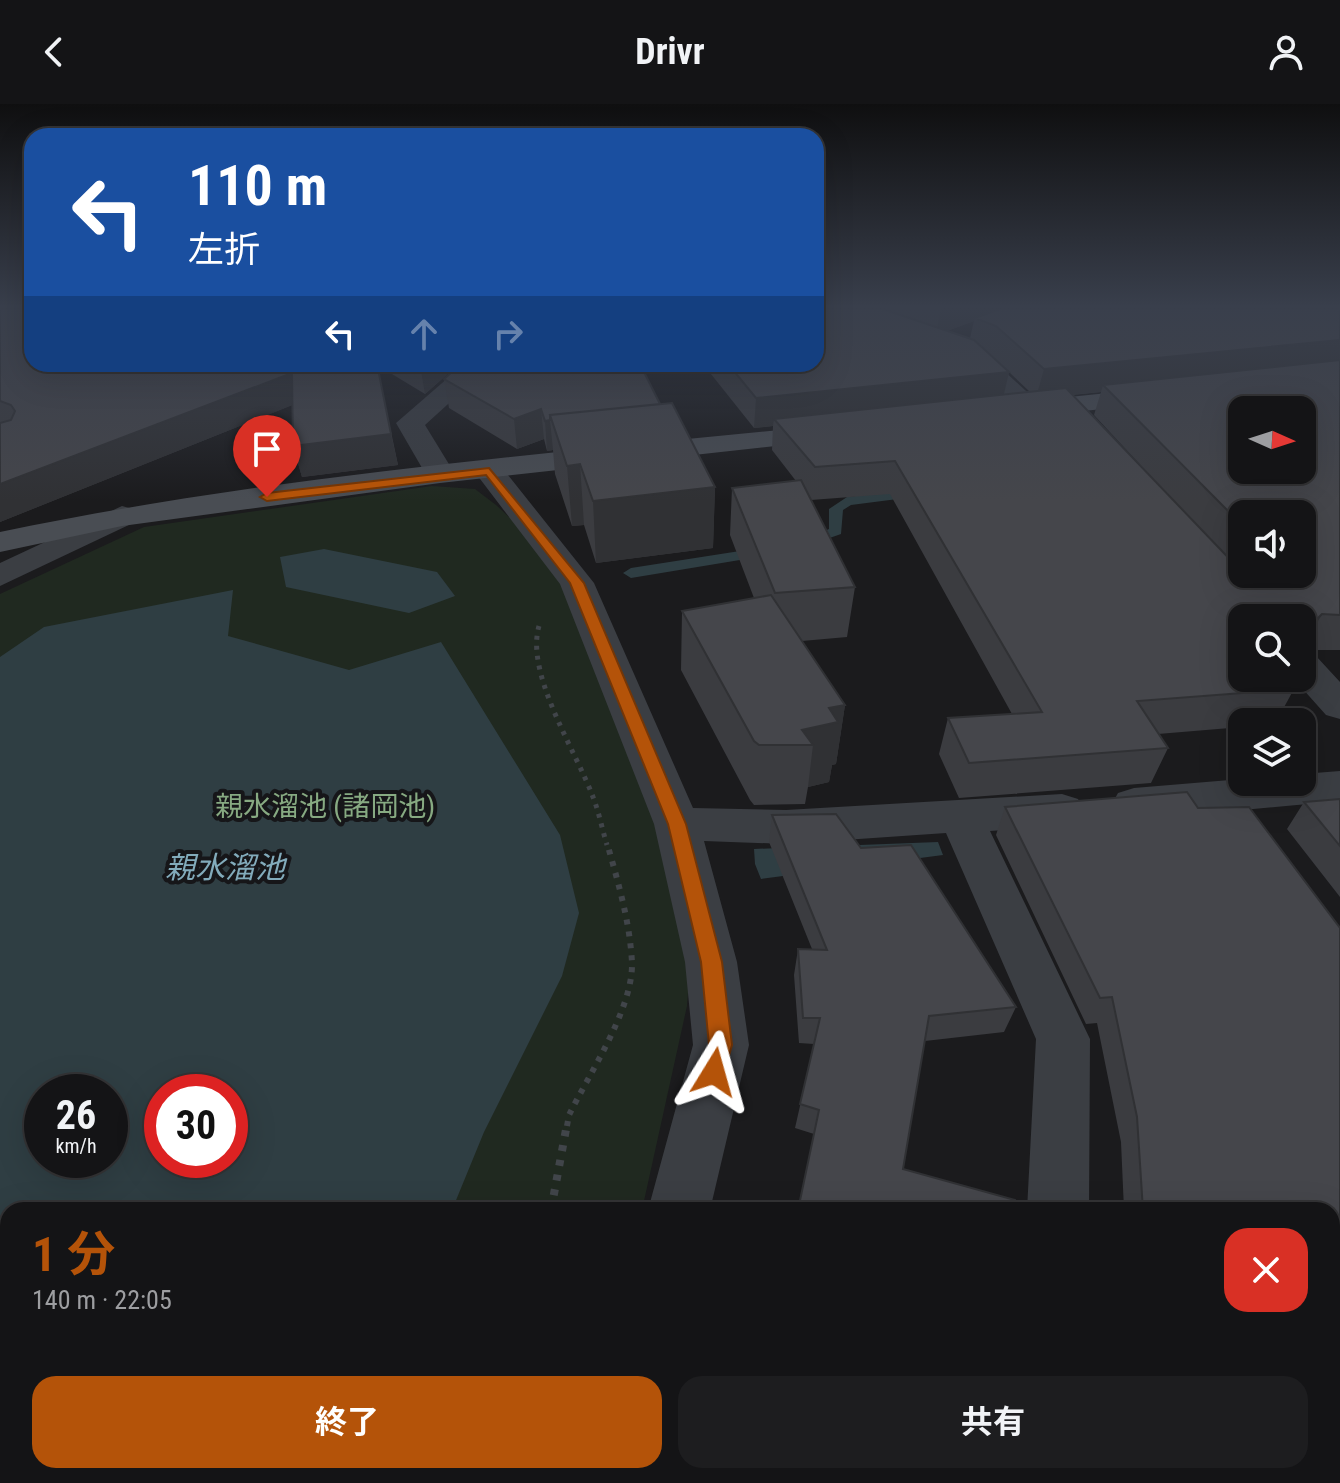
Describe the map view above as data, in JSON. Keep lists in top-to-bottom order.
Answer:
{
  "water": ["親水溜池"],
  "parks": ["親水溜池 (諸岡池)"],
  "north": "right",
  "page": {
    "header": "Drivr",
    "turn": ["110 m", "左折"],
    "speed": "26 km/h",
    "limit": "30",
    "heading": ["1 分", "140 m · 22:05"],
    "buttons": ["終了", "共有"]
  }
}
